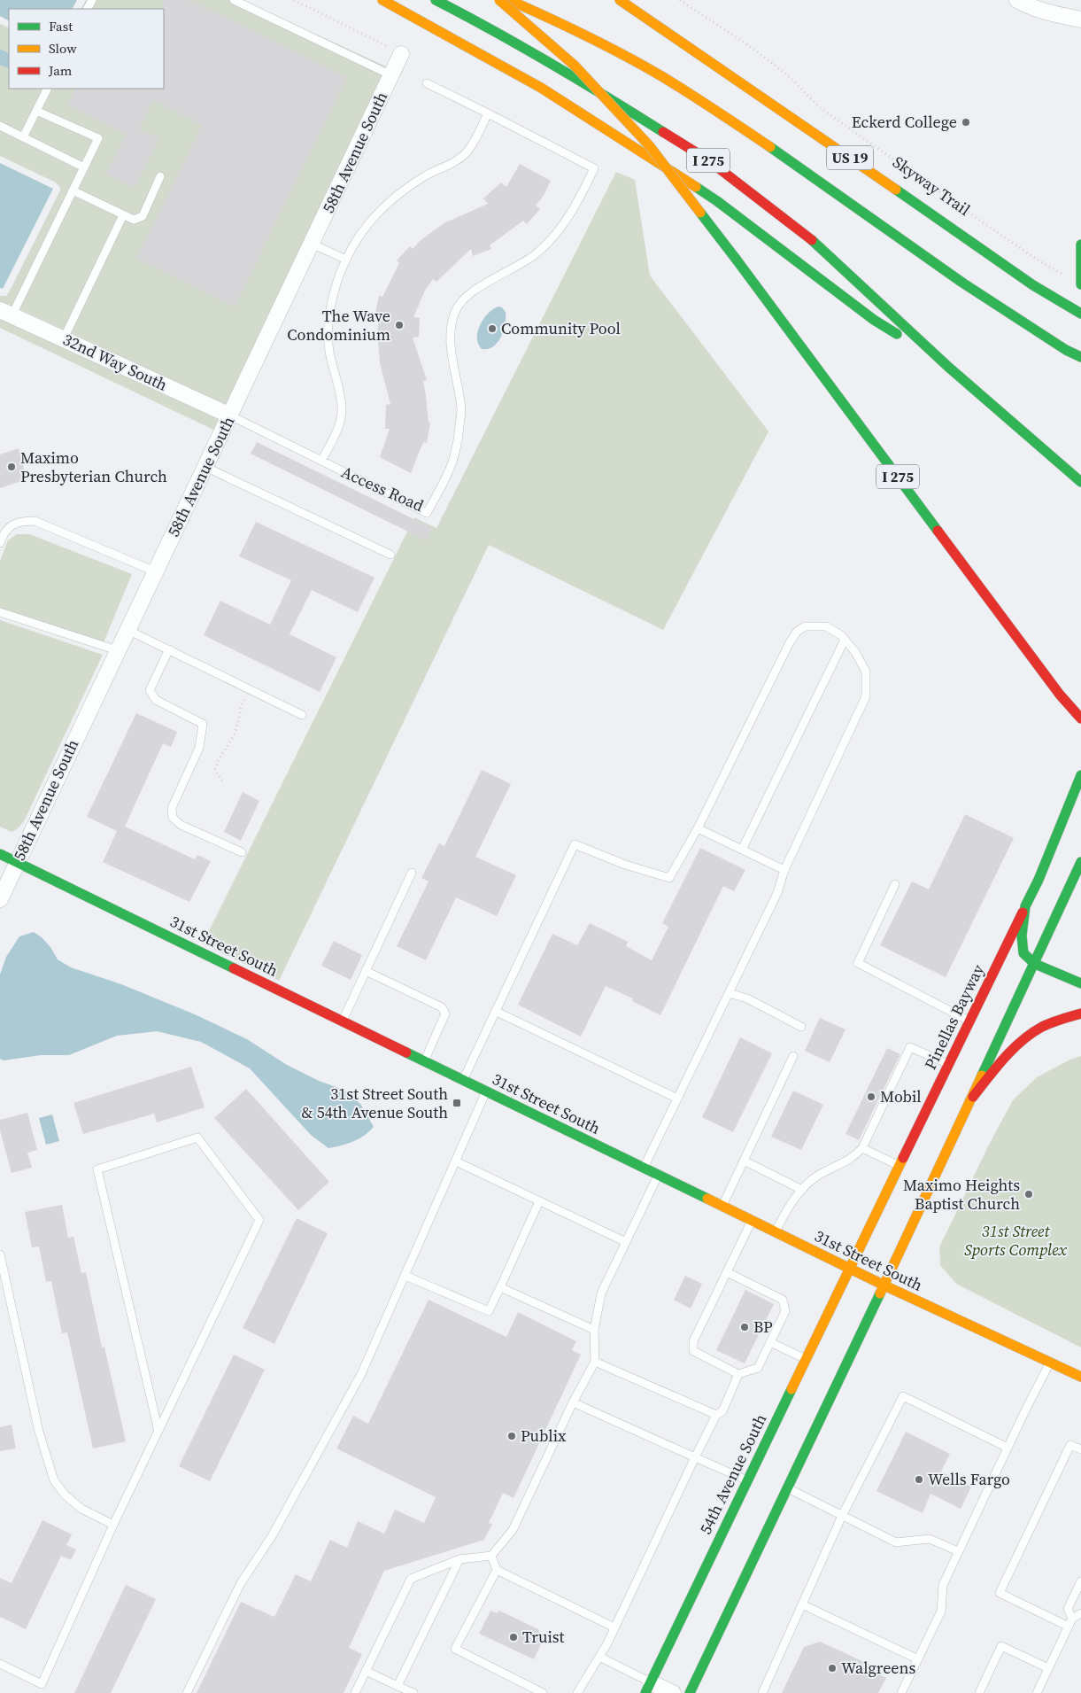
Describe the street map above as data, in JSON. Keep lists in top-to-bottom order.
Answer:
{
  "streets": {
    "main road": [
      "US 19",
      "I 275",
      "31st Street South",
      "Pinellas Bayway",
      "54th Avenue South"
    ],
    "street": ["58th Avenue South", "32nd Way South"],
    "lane": ["Access Road"],
    "path": ["Skyway Trail"]
  },
  "crossings": [
    ["58th Avenue South", "32nd Way South"],
    ["58th Avenue South", "Access Road"],
    ["58th Avenue South", "31st Street South"],
    ["32nd Way South", "Access Road"],
    ["31st Street South", "Pinellas Bayway"],
    ["31st Street South", "54th Avenue South"],
    ["Pinellas Bayway", "54th Avenue South"]
  ],
  "parks": ["31st Street Sports Complex"],
  "places": {
    "other": [
      "Eckerd College",
      "The Wave Condominium",
      "Community Pool",
      "Maximo Presbyterian Church",
      "Mobil",
      "Maximo Heights Baptist Church",
      "BP",
      "Publix",
      "Wells Fargo",
      "Truist",
      "Walgreens"
    ],
    "transit": ["31st Street South & 54th Avenue South"]
  },
  "legend": ["Fast", "Slow", "Jam"]
}
